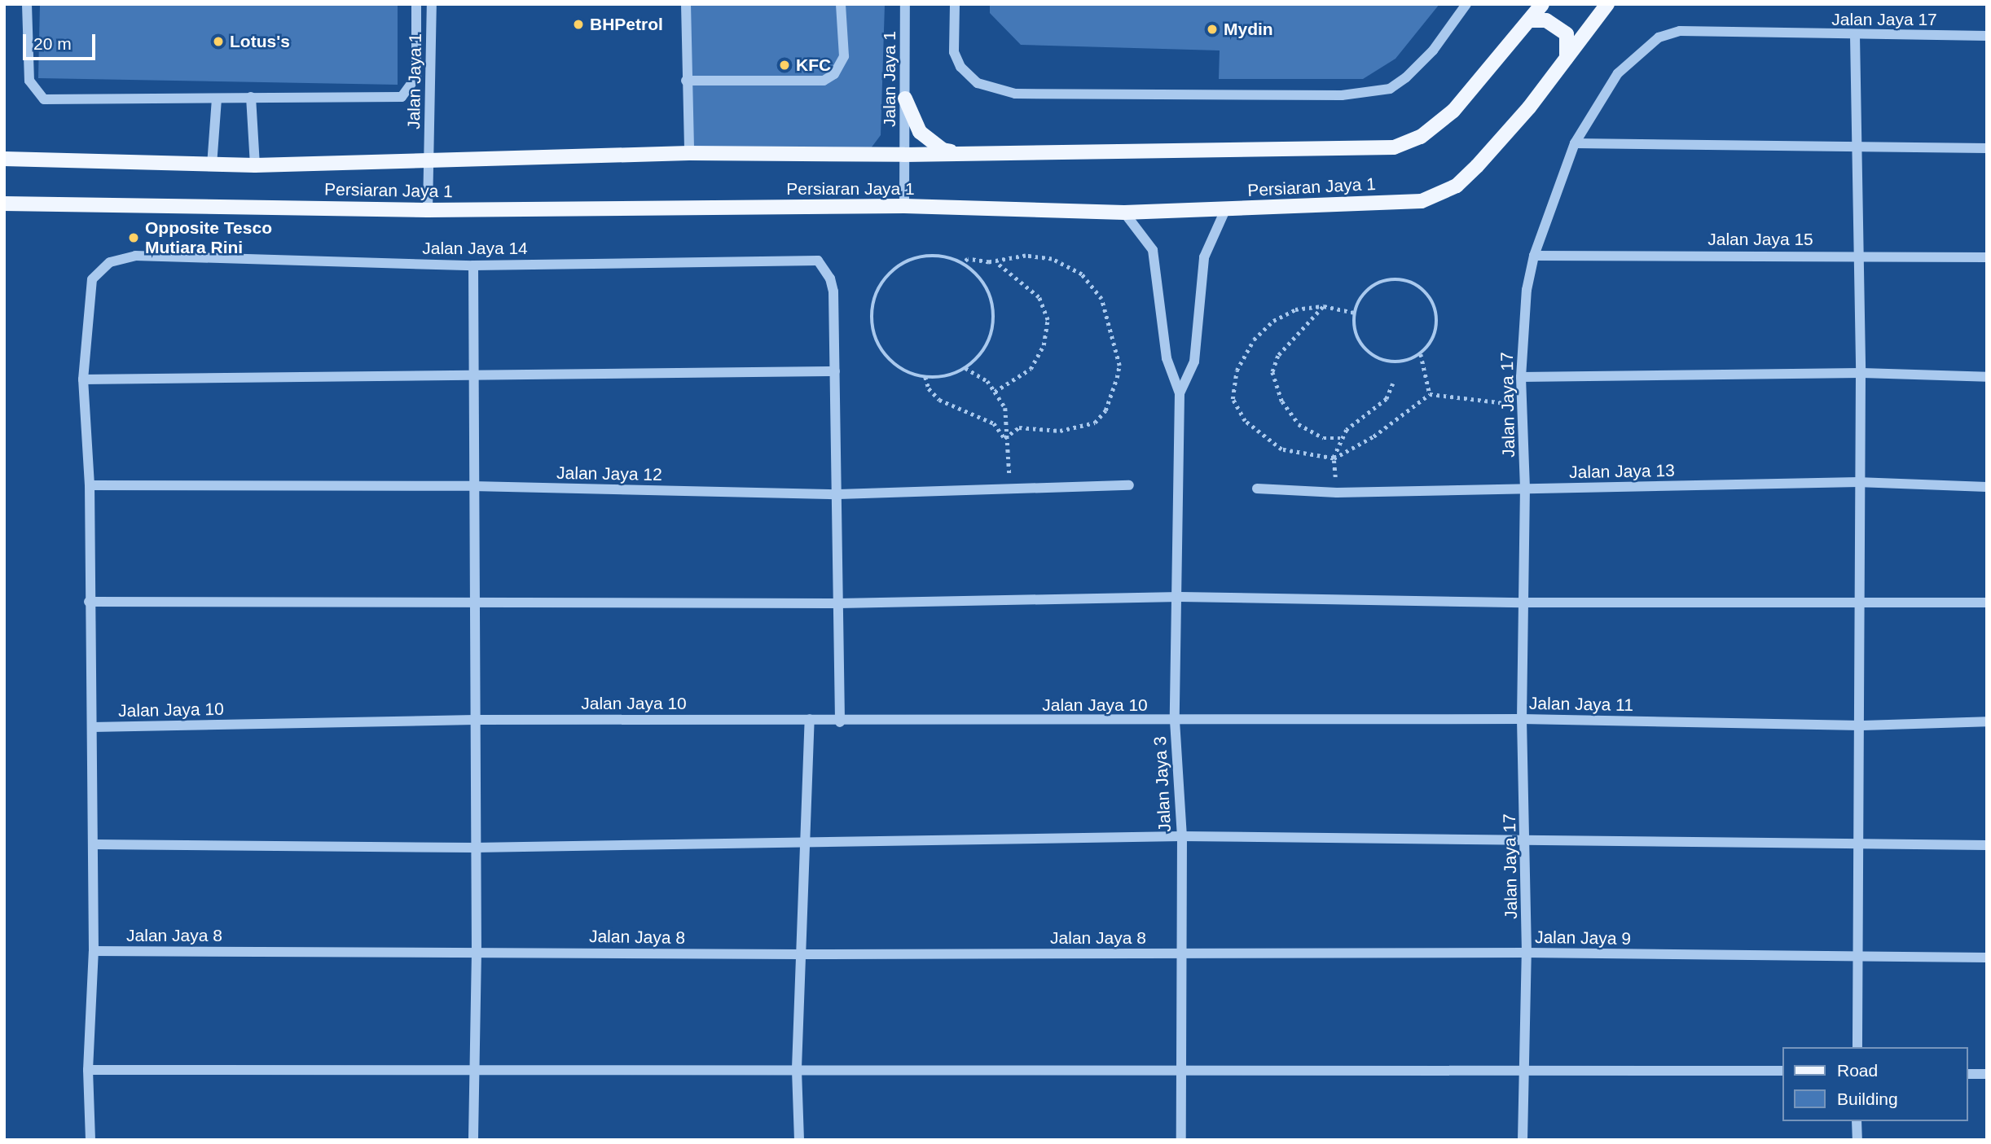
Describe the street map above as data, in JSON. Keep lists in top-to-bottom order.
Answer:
{
  "streets": {
    "main road": ["Persiaran Jaya 1"],
    "street": [
      "Jalan Jaya 17",
      "Jalan Jaya 1",
      "Jalan Jaya 15",
      "Jalan Jaya 14",
      "Jalan Jaya 13",
      "Jalan Jaya 12",
      "Jalan Jaya 10",
      "Jalan Jaya 11",
      "Jalan Jaya 3",
      "Jalan Jaya 8",
      "Jalan Jaya 9"
    ]
  },
  "crossings": [
    ["Jalan Jaya 17", "Jalan Jaya 15"],
    ["Jalan Jaya 17", "Jalan Jaya 13"],
    ["Jalan Jaya 17", "Jalan Jaya 11"],
    ["Jalan Jaya 17", "Jalan Jaya 9"],
    ["Jalan Jaya 1", "Persiaran Jaya 1"],
    ["Jalan Jaya 10", "Jalan Jaya 11"],
    ["Jalan Jaya 10", "Jalan Jaya 3"],
    ["Jalan Jaya 11", "Jalan Jaya 3"],
    ["Jalan Jaya 3", "Jalan Jaya 8"],
    ["Jalan Jaya 3", "Jalan Jaya 9"],
    ["Jalan Jaya 8", "Jalan Jaya 9"]
  ],
  "places": [
    "BHPetrol",
    "Mydin",
    "Lotus's",
    "KFC",
    "Opposite Tesco Mutiara Rini"
  ],
  "legend": ["Road", "Building"],
  "scale_bar": "20 m"
}
